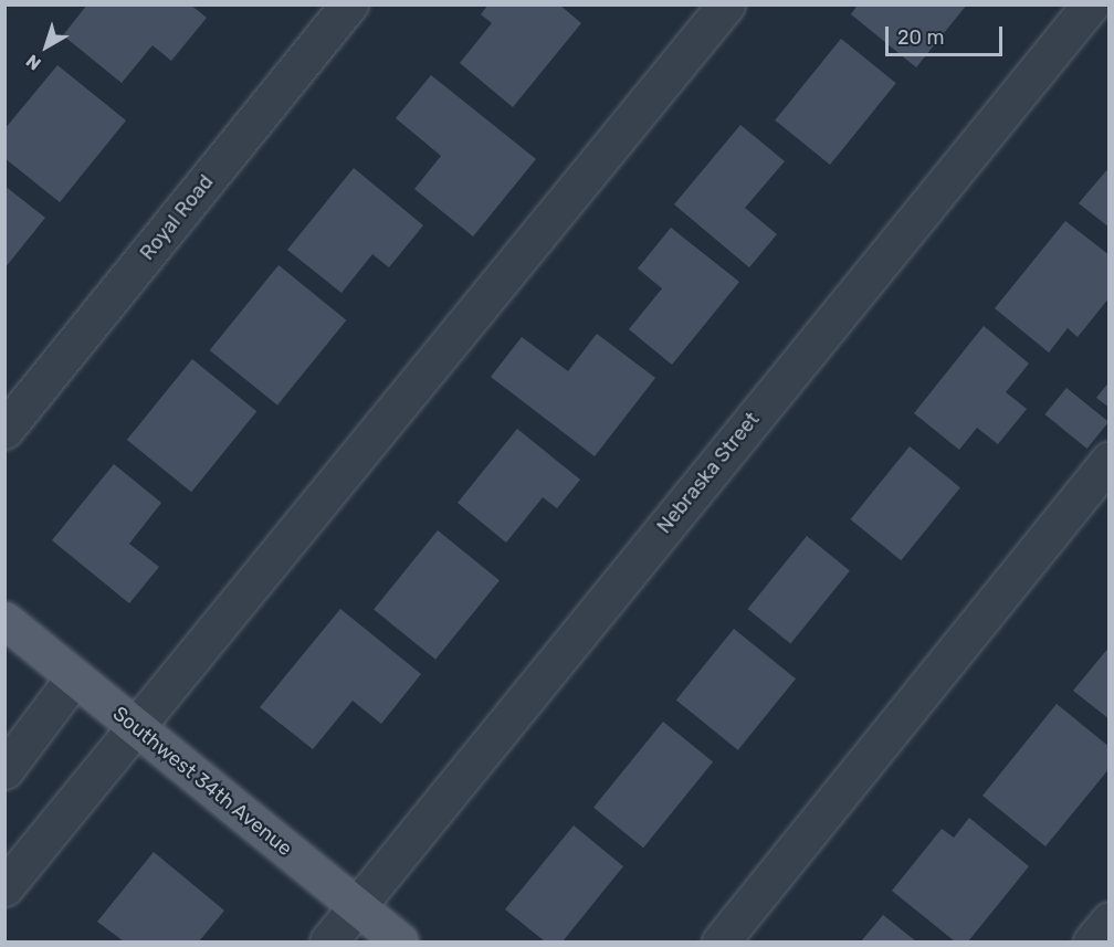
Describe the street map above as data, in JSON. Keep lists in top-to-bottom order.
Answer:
{
  "streets": {
    "main road": ["Southwest 34th Avenue"],
    "street": ["Royal Road", "Nebraska Street"]
  },
  "crossings": [
    ["Nebraska Street", "Southwest 34th Avenue"]
  ],
  "scale_bar": "20 m",
  "north": "bottom left"
}
